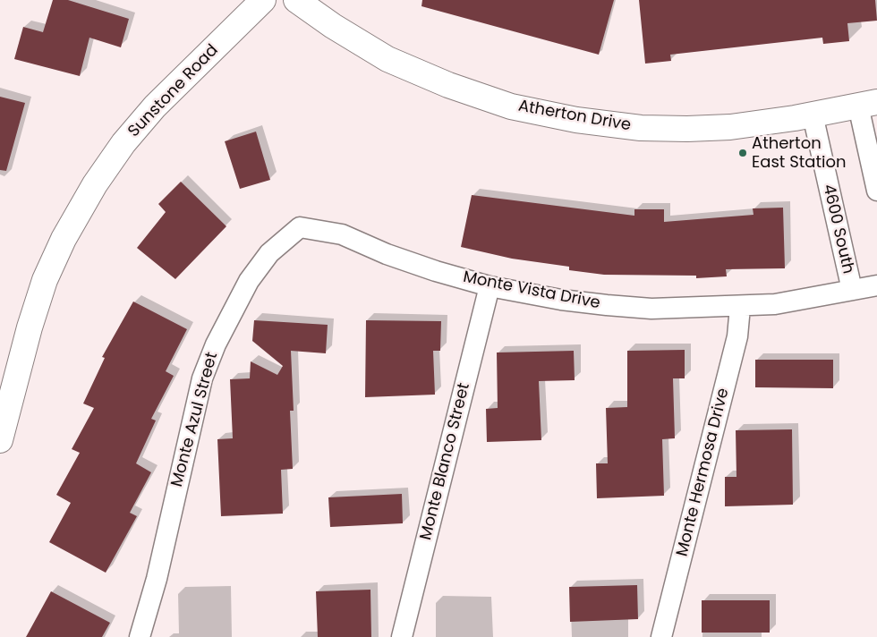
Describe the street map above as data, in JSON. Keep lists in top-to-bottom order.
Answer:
{
  "streets": {
    "street": [
      "Sunstone Road",
      "Atherton Drive",
      "4600 South",
      "Monte Vista Drive",
      "Monte Azul Street",
      "Monte Blanco Street",
      "Monte Hermosa Drive"
    ]
  },
  "crossings": [
    ["Atherton Drive", "4600 South"],
    ["4600 South", "Monte Vista Drive"],
    ["Monte Vista Drive", "Monte Azul Street"],
    ["Monte Vista Drive", "Monte Blanco Street"],
    ["Monte Vista Drive", "Monte Hermosa Drive"]
  ],
  "places": ["Atherton East Station"]
}
